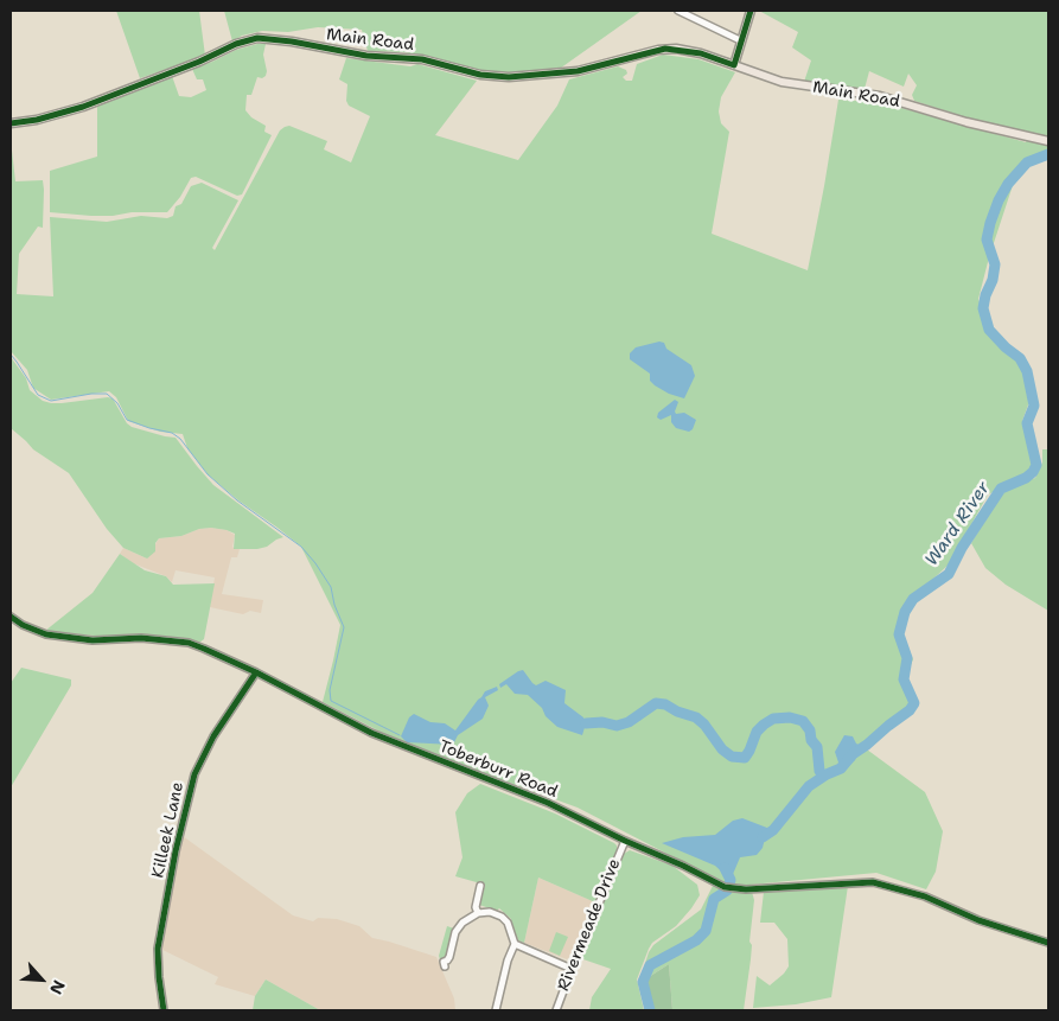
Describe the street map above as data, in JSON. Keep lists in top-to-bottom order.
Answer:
{
  "streets": {
    "main road": ["Main Road"],
    "street": ["Toberburr Road", "Killeek Lane", "Rivermeade Drive"]
  },
  "crossings": [
    ["Toberburr Road", "Killeek Lane"],
    ["Toberburr Road", "Rivermeade Drive"]
  ],
  "water": ["Ward River"],
  "north": "bottom right"
}
